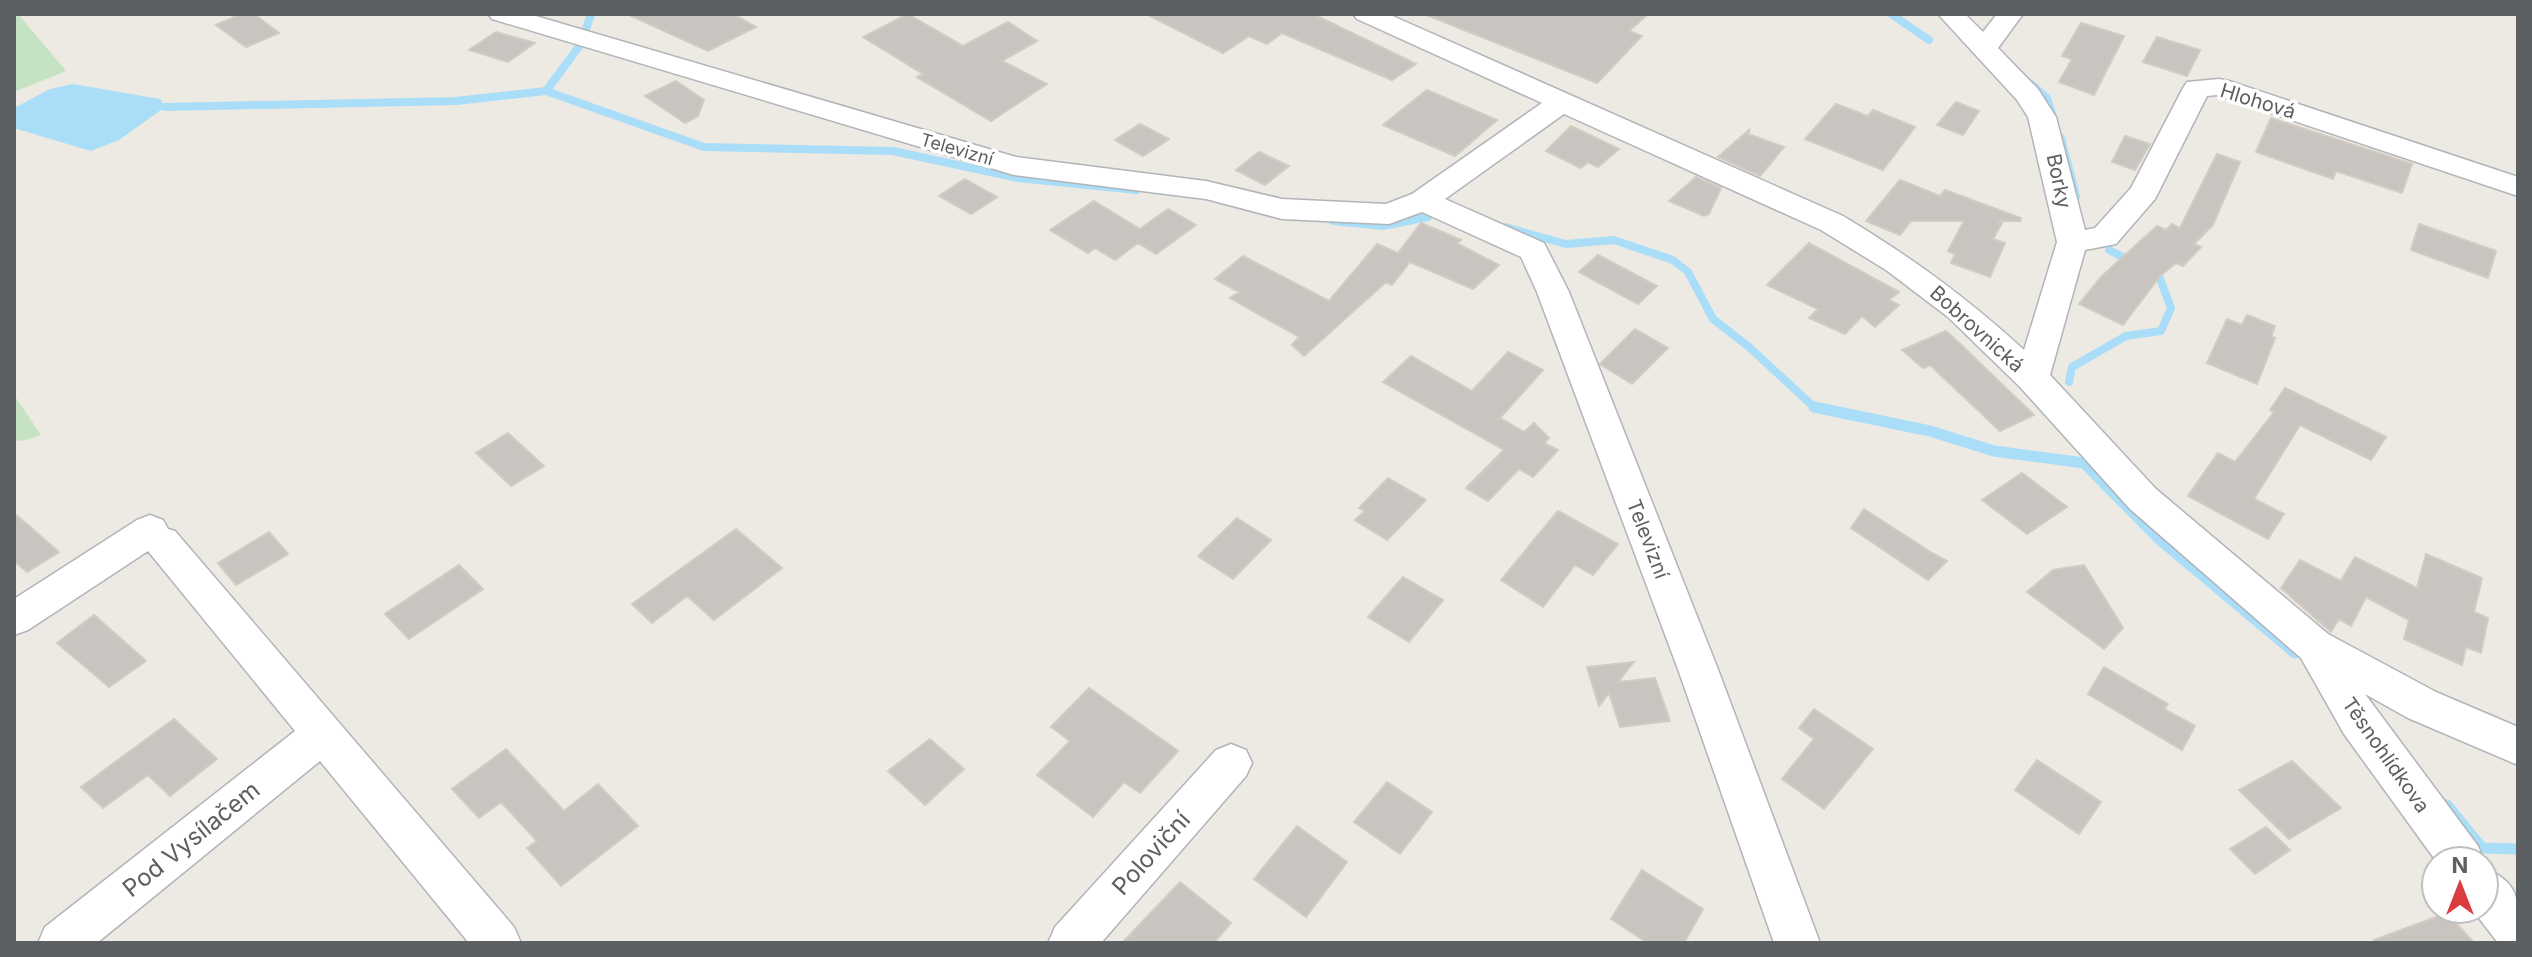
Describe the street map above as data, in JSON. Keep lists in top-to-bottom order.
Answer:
{
  "streets": {
    "street": [
      "Hlohová",
      "Televizní",
      "Borky",
      "Bobrovnická",
      "Těsnohlídkova",
      "Pod Vysílačem",
      "Poloviční"
    ]
  },
  "crossings": [
    ["Hlohová", "Borky"],
    ["Televizní", "Bobrovnická"],
    ["Borky", "Bobrovnická"],
    ["Bobrovnická", "Těsnohlídkova"]
  ],
  "north": "top"
}
